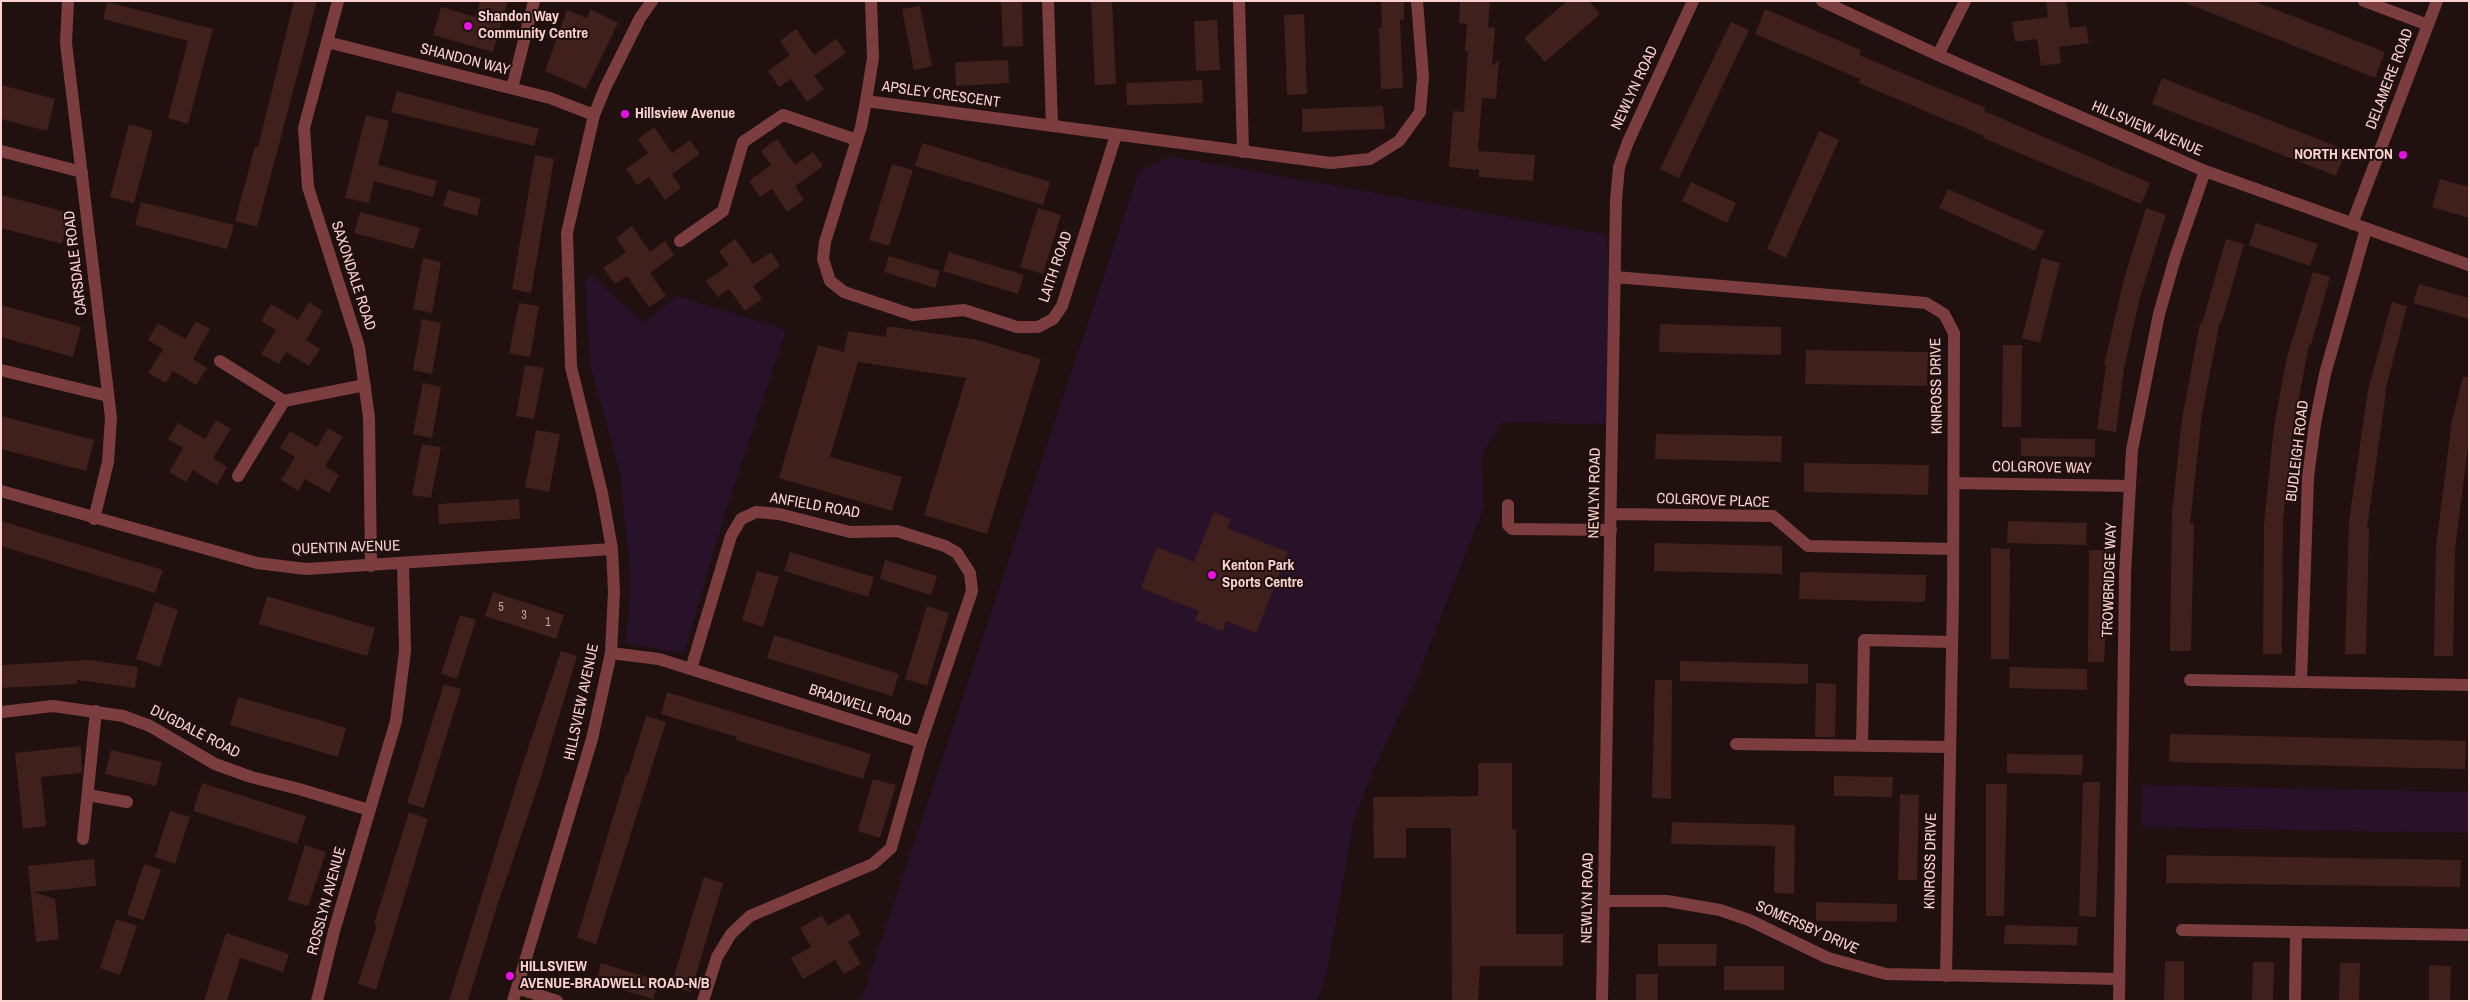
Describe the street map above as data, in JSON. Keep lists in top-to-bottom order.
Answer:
{
  "streets": {
    "street": [
      "SHANDON WAY",
      "DELAMERE ROAD",
      "NEWLYN ROAD",
      "APSLEY CRESCENT",
      "HILLSVIEW AVENUE",
      "CARSDALE ROAD",
      "LAITH ROAD",
      "SAXONDALE ROAD",
      "KINROSS DRIVE",
      "BUDLEIGH ROAD",
      "COLGROVE WAY",
      "COLGROVE PLACE",
      "ANFIELD ROAD",
      "QUENTIN AVENUE",
      "TROWBRIDGE WAY",
      "BRADWELL ROAD",
      "DUGDALE ROAD",
      "ROSSLYN AVENUE",
      "SOMERSBY DRIVE"
    ]
  },
  "crossings": [
    ["SHANDON WAY", "HILLSVIEW AVENUE"],
    ["SHANDON WAY", "SAXONDALE ROAD"],
    ["DELAMERE ROAD", "HILLSVIEW AVENUE"],
    ["NEWLYN ROAD", "KINROSS DRIVE"],
    ["NEWLYN ROAD", "COLGROVE PLACE"],
    ["NEWLYN ROAD", "SOMERSBY DRIVE"],
    ["APSLEY CRESCENT", "LAITH ROAD"],
    ["HILLSVIEW AVENUE", "BUDLEIGH ROAD"],
    ["HILLSVIEW AVENUE", "QUENTIN AVENUE"],
    ["HILLSVIEW AVENUE", "TROWBRIDGE WAY"],
    ["HILLSVIEW AVENUE", "BRADWELL ROAD"],
    ["CARSDALE ROAD", "QUENTIN AVENUE"],
    ["SAXONDALE ROAD", "QUENTIN AVENUE"],
    ["KINROSS DRIVE", "COLGROVE WAY"],
    ["KINROSS DRIVE", "COLGROVE PLACE"],
    ["KINROSS DRIVE", "SOMERSBY DRIVE"],
    ["COLGROVE WAY", "TROWBRIDGE WAY"],
    ["ANFIELD ROAD", "BRADWELL ROAD"],
    ["QUENTIN AVENUE", "ROSSLYN AVENUE"],
    ["TROWBRIDGE WAY", "SOMERSBY DRIVE"],
    ["DUGDALE ROAD", "ROSSLYN AVENUE"]
  ],
  "places": [
    "Shandon Way Community Centre",
    "Hillsview Avenue",
    "NORTH KENTON",
    "Kenton Park Sports Centre",
    "HILLSVIEW AVENUE-BRADWELL ROAD-N/B"
  ],
  "house_numbers": ["5", "3", "1"]
}
